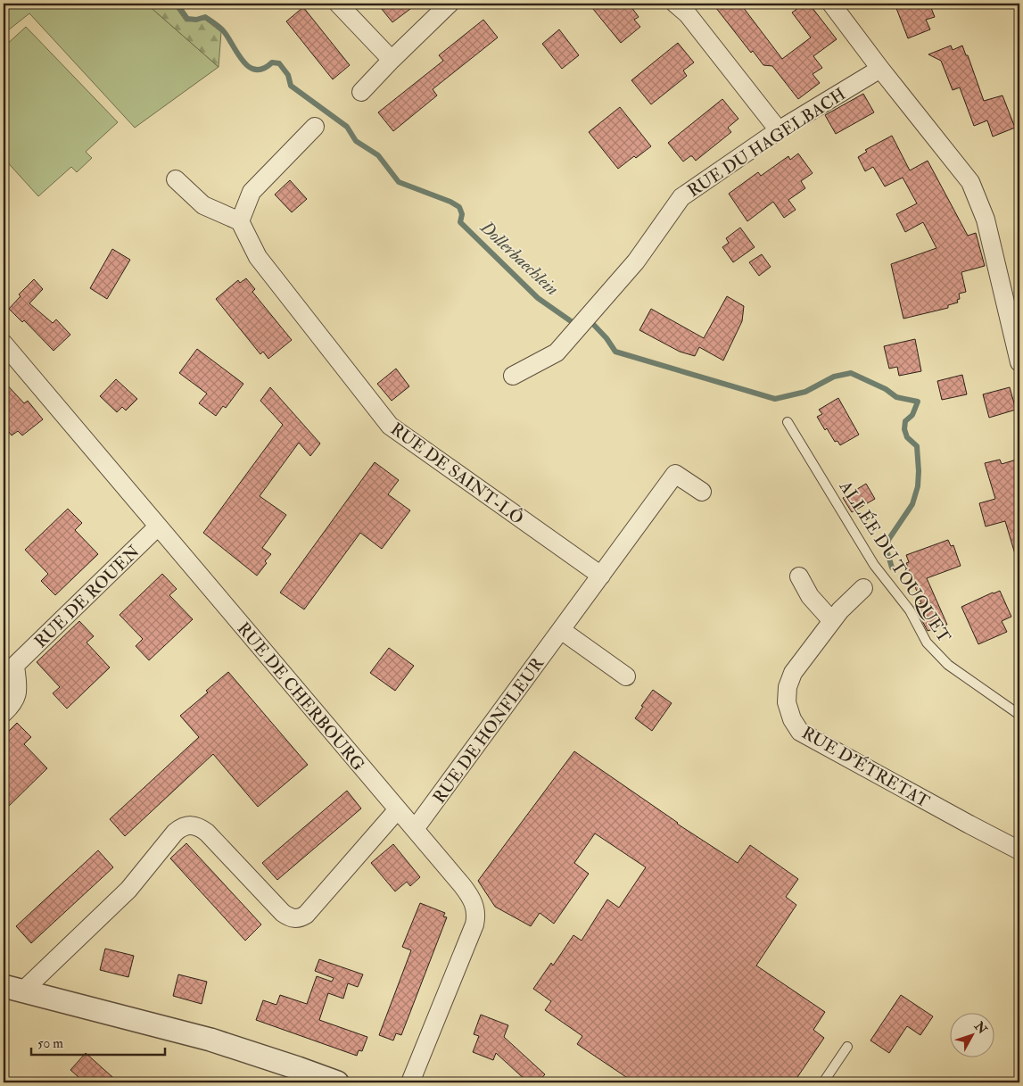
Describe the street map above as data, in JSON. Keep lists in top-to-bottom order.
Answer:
{
  "streets": {
    "street": [
      "RUE DU HAGELBACH",
      "RUE DE SAINT-LÔ",
      "RUE DE ROUEN",
      "RUE DE CHERBOURG",
      "RUE DE HONFLEUR",
      "RUE D'ÉTRETAT"
    ],
    "lane": ["ALLÉE DU TOUQUET"]
  },
  "crossings": [
    ["RUE DE SAINT-LÔ", "RUE DE HONFLEUR"],
    ["RUE DE ROUEN", "RUE DE CHERBOURG"],
    ["RUE DE CHERBOURG", "RUE DE HONFLEUR"]
  ],
  "water": ["Dollerbaechlein"],
  "scale_bar": "50 m",
  "north": "top right"
}
